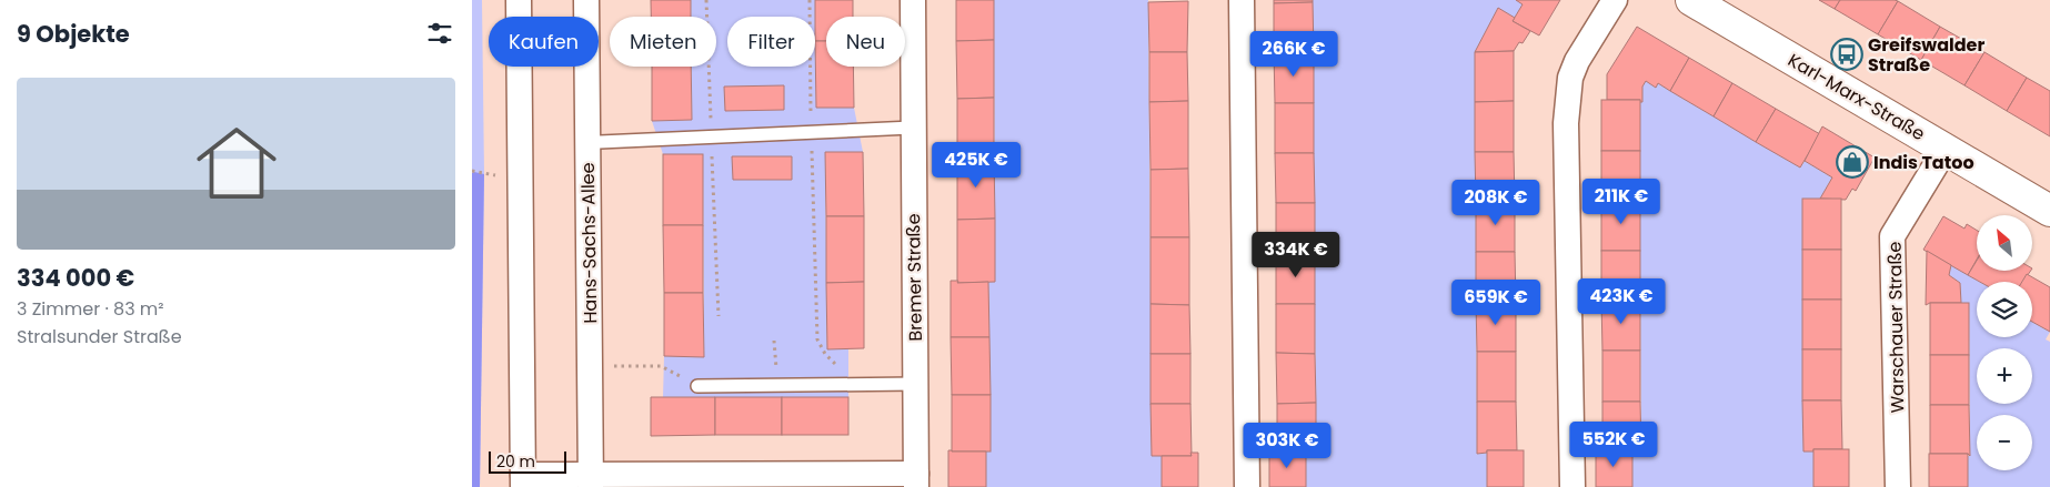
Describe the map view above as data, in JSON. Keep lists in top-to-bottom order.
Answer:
{
  "streets": {
    "street": [
      "Karl-Marx-Straße",
      "Hans-Sachs-Allee",
      "Bremer Straße",
      "Warschauer Straße"
    ]
  },
  "crossings": [
    ["Karl-Marx-Straße", "Warschauer Straße"]
  ],
  "places": {
    "bus stop": ["Greifswalder Straße"],
    "shop": ["Indis Tatoo"]
  },
  "scale_bar": "20 m",
  "north": "top left",
  "page": {
    "heading": "9 Objekte",
    "chip": [
      "Kaufen",
      "Mieten",
      "Filter",
      "Neu"
    ],
    "price": [
      "266K €",
      "425K €",
      "211K €",
      "208K €",
      "334K €",
      "423K €",
      "659K €",
      "552K €",
      "303K €"
    ],
    "list": [
      {
        "name": "334 000 €",
        "note": "3 Zimmer · 83 m² · Stralsunder Straße"
      }
    ],
    "map_buttons": ["+", "−"],
    "scale": "20 m"
  }
}
